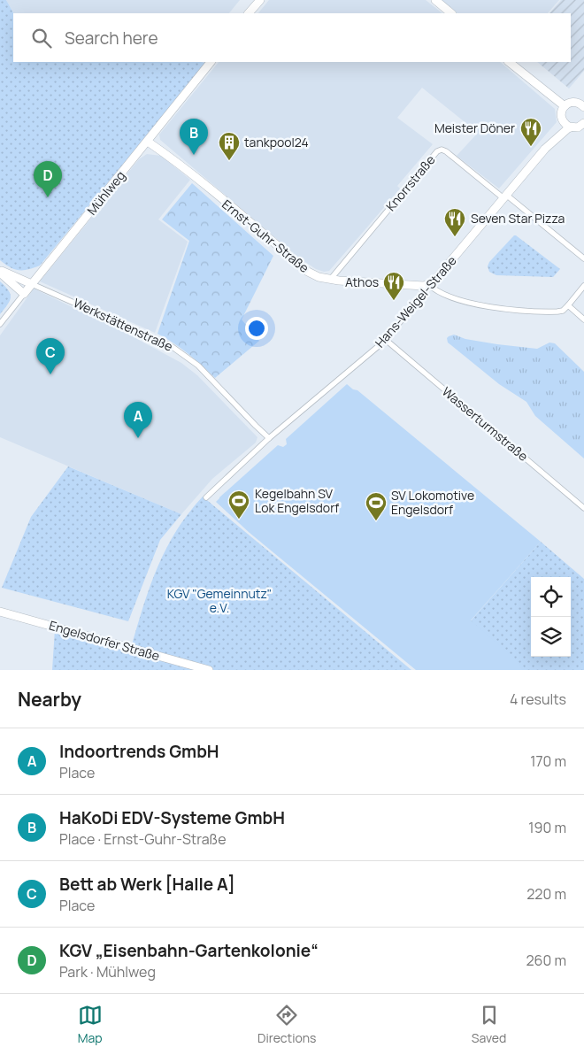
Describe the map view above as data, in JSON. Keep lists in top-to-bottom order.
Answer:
{
  "streets": {
    "street": [
      "Knorrstraße",
      "Mühlweg",
      "Ernst-Guhr-Straße",
      "Hans-Weigel-Straße",
      "Werkstättenstraße",
      "Wasserturmstraße",
      "Engelsdorfer Straße"
    ]
  },
  "crossings": [
    ["Knorrstraße", "Ernst-Guhr-Straße"],
    ["Knorrstraße", "Hans-Weigel-Straße"],
    ["Mühlweg", "Ernst-Guhr-Straße"],
    ["Mühlweg", "Werkstättenstraße"],
    ["Ernst-Guhr-Straße", "Hans-Weigel-Straße"],
    ["Hans-Weigel-Straße", "Werkstättenstraße"],
    ["Hans-Weigel-Straße", "Wasserturmstraße"]
  ],
  "parks": ["KGV \"Gemeinnutz\" e.V."],
  "places": {
    "restaurant": ["Meister Döner", "Seven Star Pizza", "Athos"],
    "building": ["tankpool24"],
    "sports": ["Kegelbahn SV Lok Engelsdorf", "SV Lokomotive Engelsdorf"]
  },
  "page": {
    "search": "Search here",
    "pins": [
      "B",
      "D",
      "C",
      "A"
    ],
    "heading": ["Nearby", "4 results"],
    "list": [
      {
        "mark": "A",
        "name": "Indoortrends GmbH",
        "note": "Place",
        "value": "170 m"
      },
      {
        "mark": "B",
        "name": "HaKoDi EDV-Systeme GmbH",
        "note": "Place · Ernst-Guhr-Straße",
        "value": "190 m"
      },
      {
        "mark": "C",
        "name": "Bett ab Werk [Halle A]",
        "note": "Place",
        "value": "220 m"
      },
      {
        "mark": "D",
        "name": "KGV „Eisenbahn-Gartenkolonie“",
        "note": "Park · Mühlweg",
        "value": "260 m"
      }
    ],
    "nav": ["Map", "Directions", "Saved"]
  }
}
